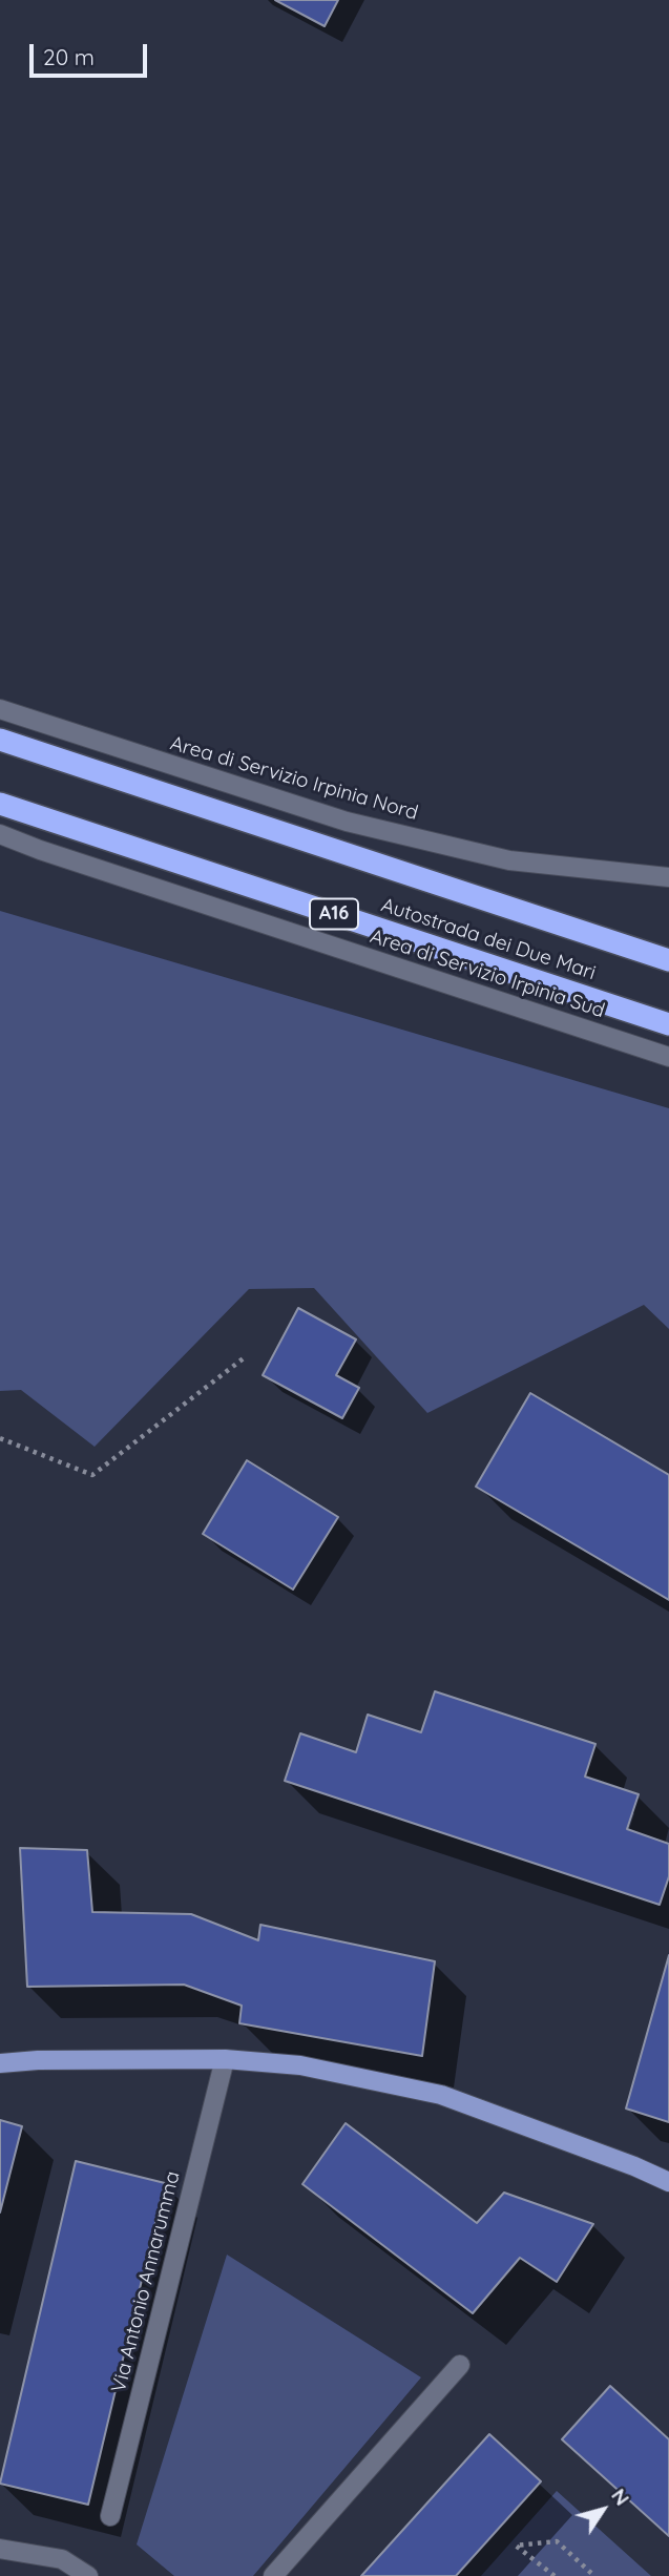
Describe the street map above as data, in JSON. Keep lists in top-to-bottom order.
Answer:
{
  "streets": {
    "highway": ["A16", "Autostrada dei Due Mari"],
    "street": ["Area di Servizio Irpinia Nord", "Area di Servizio Irpinia Sud", "Via Antonio Annarumma"]
  },
  "scale_bar": "20 m",
  "north": "top right"
}
